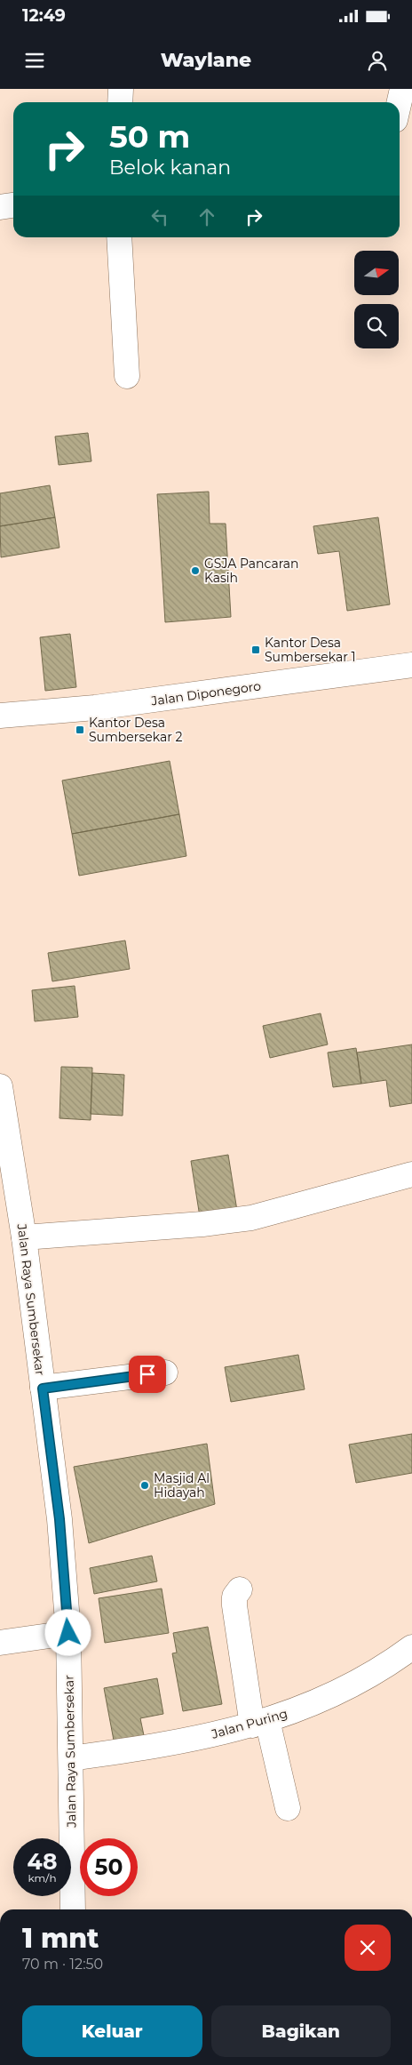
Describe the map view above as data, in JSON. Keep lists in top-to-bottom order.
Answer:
{
  "streets": {
    "street": ["Jalan Diponegoro", "Jalan Raya Sumbersekar", "Jalan Puring"]
  },
  "crossings": [
    ["Jalan Raya Sumbersekar", "Jalan Puring"]
  ],
  "places": {
    "other": ["GSJA Pancaran Kasih", "Masjid Al Hidayah"],
    "transit": ["Kantor Desa Sumbersekar 1", "Kantor Desa Sumbersekar 2"]
  },
  "north": "right",
  "page": {
    "status": "12:49",
    "header": "Waylane",
    "turn": ["50 m", "Belok kanan"],
    "speed": "48 km/h",
    "limit": "50",
    "heading": ["1 mnt", "70 m · 12:50"],
    "buttons": ["Keluar", "Bagikan"]
  }
}
